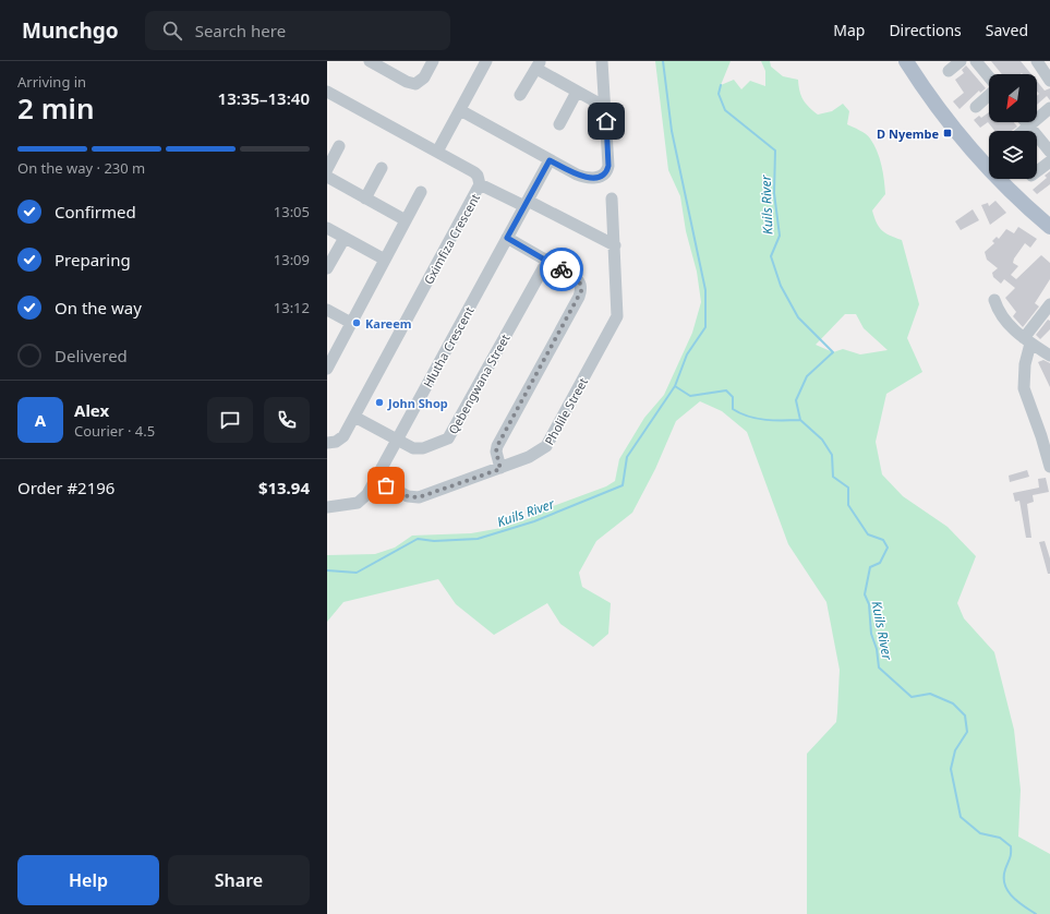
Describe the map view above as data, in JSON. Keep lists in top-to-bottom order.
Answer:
{
  "streets": {
    "street": [
      "Gximfiza Crescent",
      "Hlutha Crescent",
      "Qebengwana Street",
      "Pholile Street"
    ]
  },
  "crossings": [
    ["Gximfiza Crescent", "Qebengwana Street"],
    ["Hlutha Crescent", "Qebengwana Street"],
    ["Hlutha Crescent", "Pholile Street"]
  ],
  "water": ["Kuils River"],
  "places": {
    "transit": ["D Nyembe"],
    "other": ["Kareem", "John Shop"]
  },
  "north": "bottom left",
  "page": {
    "header": "Munchgo",
    "search": "Search here",
    "nav": ["Map", "Directions", "Saved"],
    "heading": ["2 min", "Arriving in", "13:35–13:40"],
    "panel": [
      "Alex",
      "Courier · 4.5",
      "Order #2196",
      "$13.94"
    ],
    "bar": "On the way · 230 m",
    "list": [
      ["Confirmed", "13:05"],
      ["Preparing", "13:09"],
      ["On the way", "13:12"],
      "Delivered"
    ],
    "round": "A",
    "buttons": ["Help", "Share"]
  }
}
